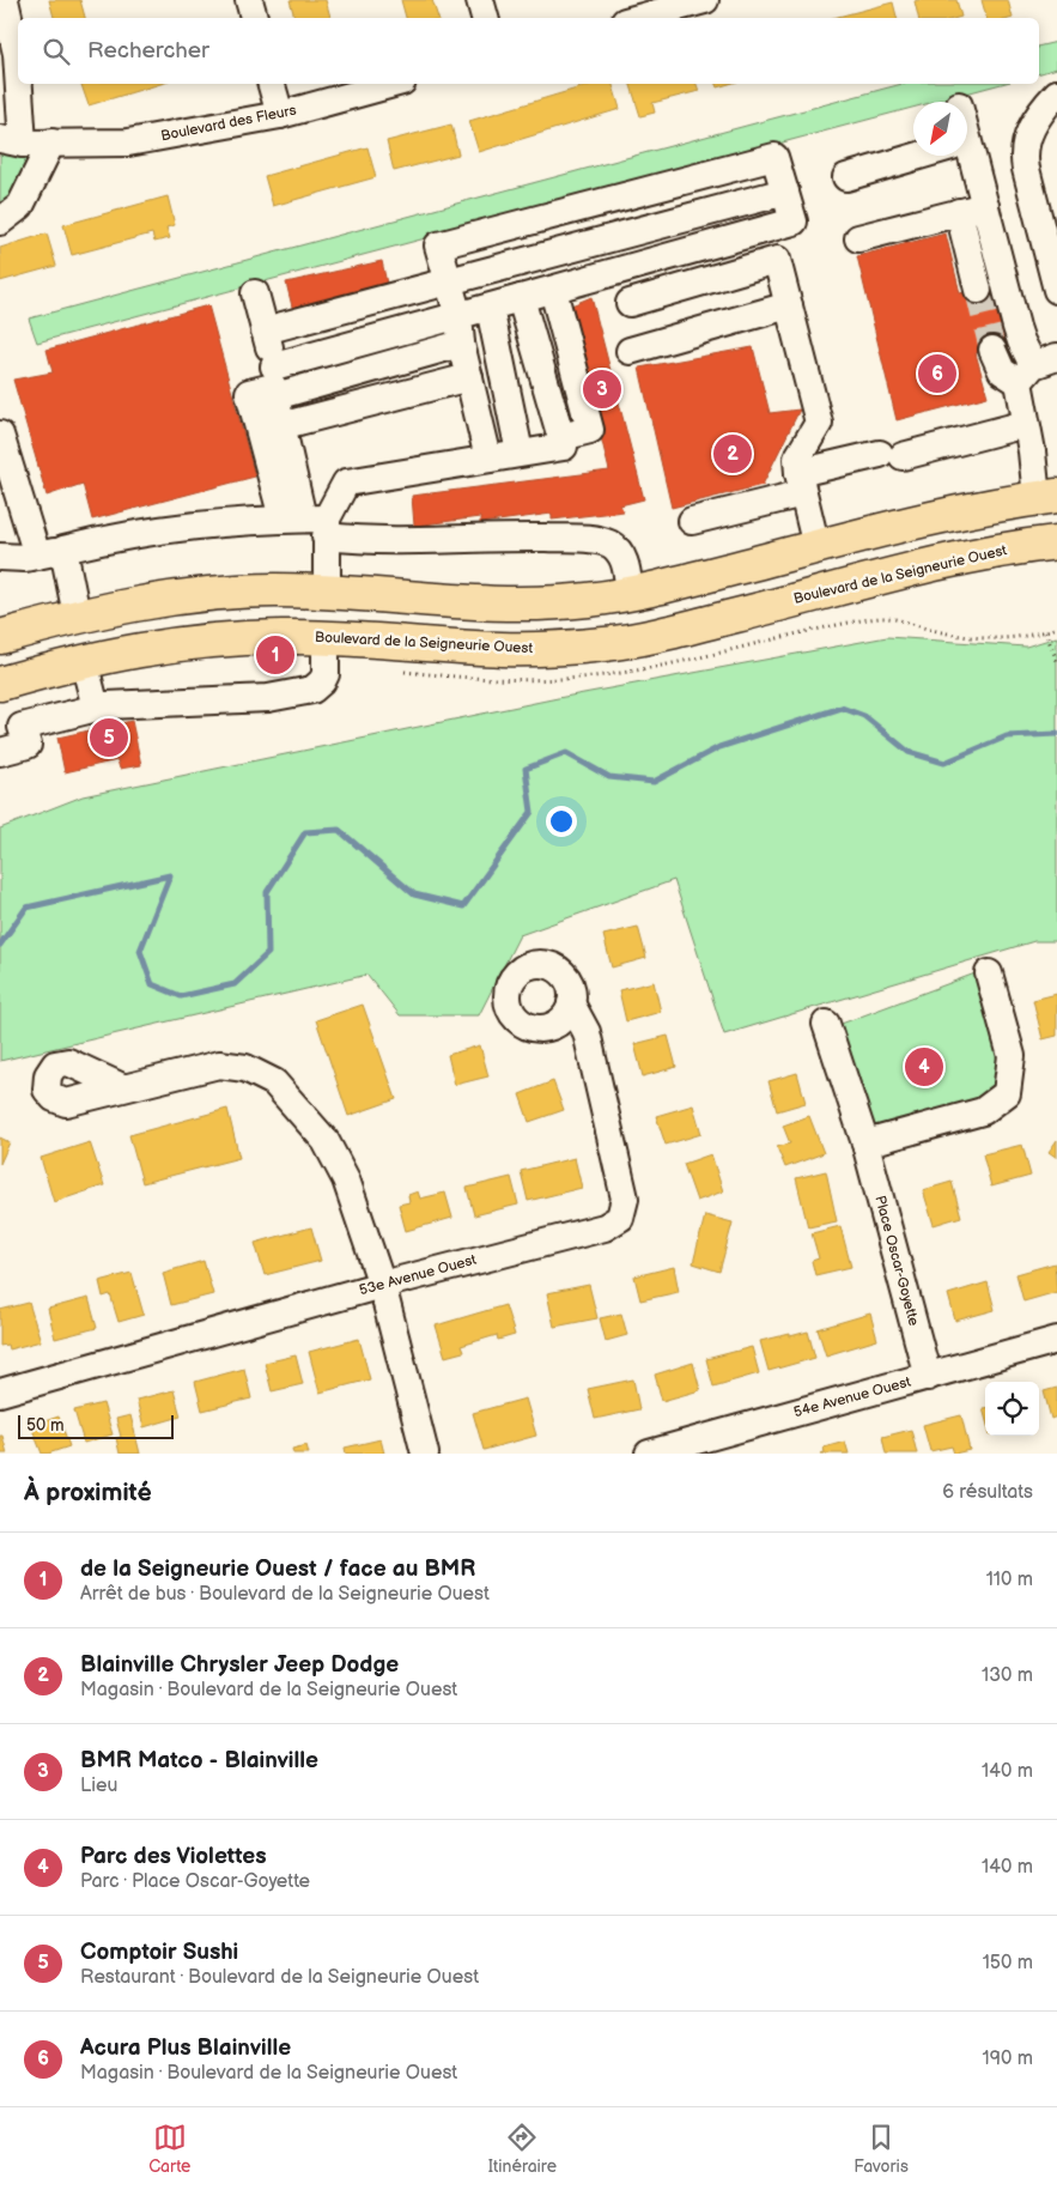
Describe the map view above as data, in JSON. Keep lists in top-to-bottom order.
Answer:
{
  "streets": {
    "main road": ["Boulevard de la Seigneurie Ouest"],
    "street": [
      "Boulevard des Fleurs",
      "Place Oscar-Goyette",
      "53e Avenue Ouest",
      "54e Avenue Ouest"
    ]
  },
  "crossings": [
    ["Place Oscar-Goyette", "54e Avenue Ouest"]
  ],
  "scale_bar": "50 m",
  "north": "bottom left",
  "page": {
    "search": "Rechercher",
    "pins": [
      "6",
      "3",
      "2",
      "1",
      "5",
      "4"
    ],
    "scale": "50 m",
    "heading": ["À proximité", "6 résultats"],
    "list": [
      {
        "mark": "1",
        "name": "de la Seigneurie Ouest / face au BMR",
        "note": "Arrêt de bus · Boulevard de la Seigneurie Ouest",
        "value": "110 m"
      },
      {
        "mark": "2",
        "name": "Blainville Chrysler Jeep Dodge",
        "note": "Magasin · Boulevard de la Seigneurie Ouest",
        "value": "130 m"
      },
      {
        "mark": "3",
        "name": "BMR Matco - Blainville",
        "note": "Lieu",
        "value": "140 m"
      },
      {
        "mark": "4",
        "name": "Parc des Violettes",
        "note": "Parc · Place Oscar-Goyette",
        "value": "140 m"
      },
      {
        "mark": "5",
        "name": "Comptoir Sushi",
        "note": "Restaurant · Boulevard de la Seigneurie Ouest",
        "value": "150 m"
      },
      {
        "mark": "6",
        "name": "Acura Plus Blainville",
        "note": "Magasin · Boulevard de la Seigneurie Ouest",
        "value": "190 m"
      }
    ],
    "nav": ["Carte", "Itinéraire", "Favoris"]
  }
}
